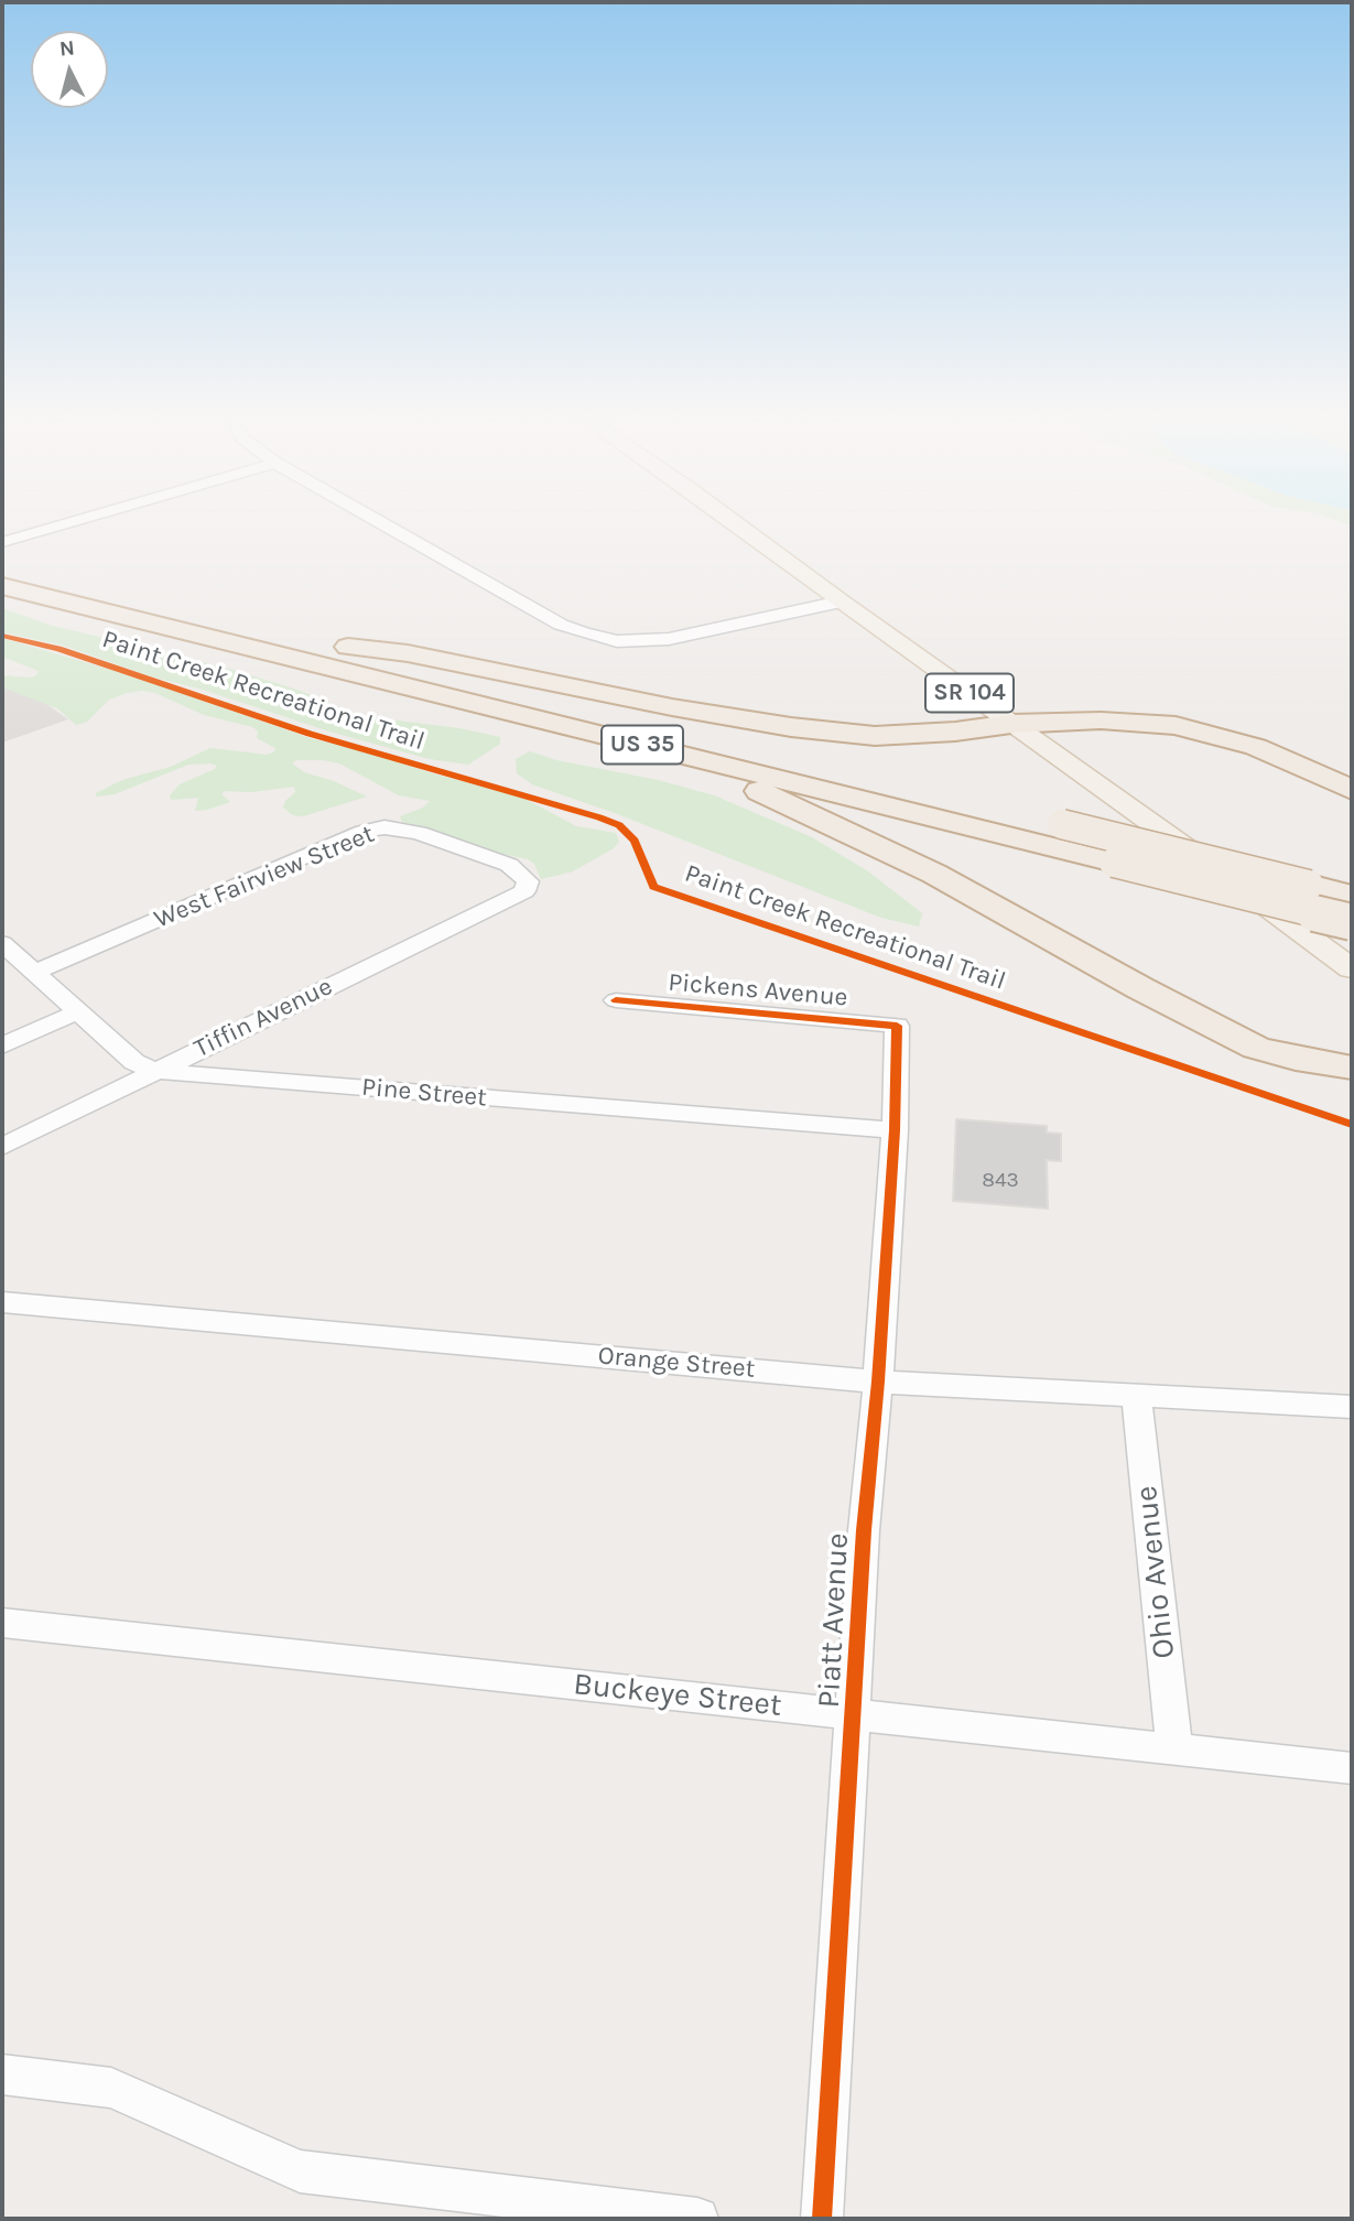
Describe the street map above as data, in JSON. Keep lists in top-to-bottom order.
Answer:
{
  "streets": {
    "highway": ["US 35"],
    "main road": ["SR 104"],
    "street": [
      "West Fairview Street",
      "Pickens Avenue",
      "Tiffin Avenue",
      "Pine Street",
      "Orange Street",
      "Ohio Avenue",
      "Piatt Avenue",
      "Buckeye Street"
    ],
    "cycle path": ["Paint Creek Recreational Trail"]
  },
  "crossings": [
    ["West Fairview Street", "Tiffin Avenue"],
    ["West Fairview Street", "Pine Street"],
    ["Pickens Avenue", "Piatt Avenue"],
    ["Tiffin Avenue", "Pine Street"],
    ["Pine Street", "Piatt Avenue"],
    ["Orange Street", "Ohio Avenue"],
    ["Orange Street", "Piatt Avenue"],
    ["Ohio Avenue", "Buckeye Street"],
    ["Piatt Avenue", "Buckeye Street"]
  ],
  "house_numbers": ["843"],
  "north": "top"
}
